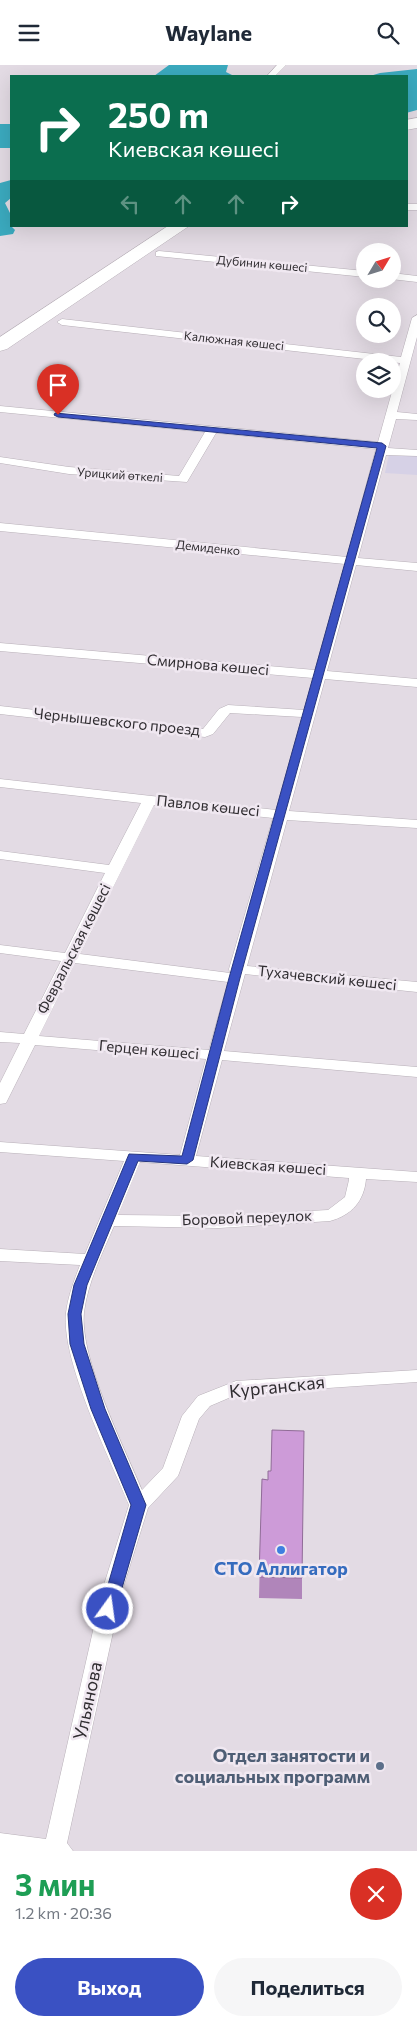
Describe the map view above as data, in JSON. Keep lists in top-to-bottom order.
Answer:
{
  "streets": {
    "street": [
      "Дубинин көшесі",
      "Калюжная көшесі",
      "Урицкий өткелі",
      "Демиденко",
      "Смирнова көшесі",
      "Чернышевского проезд",
      "Павлов көшесі",
      "Февральская көшесі",
      "Тухачевский көшесі",
      "Герцен көшесі",
      "Киевская көшесі",
      "Боровой переулок",
      "Курганская",
      "Ульянова"
    ]
  },
  "crossings": [
    ["Павлов көшесі", "Февральская көшесі"],
    ["Февральская көшесі", "Тухачевский көшесі"],
    ["Февральская көшесі", "Герцен көшесі"],
    ["Киевская көшесі", "Боровой переулок"],
    ["Курганская", "Ульянова"]
  ],
  "places": ["СТО Аллигатор", "Отдел занятости и социальных программ"],
  "north": "top right",
  "page": {
    "header": "Waylane",
    "turn": ["250 m", "Киевская көшесі"],
    "heading": ["3 мин", "1.2 km · 20:36"],
    "buttons": ["Выход", "Поделиться"]
  }
}
